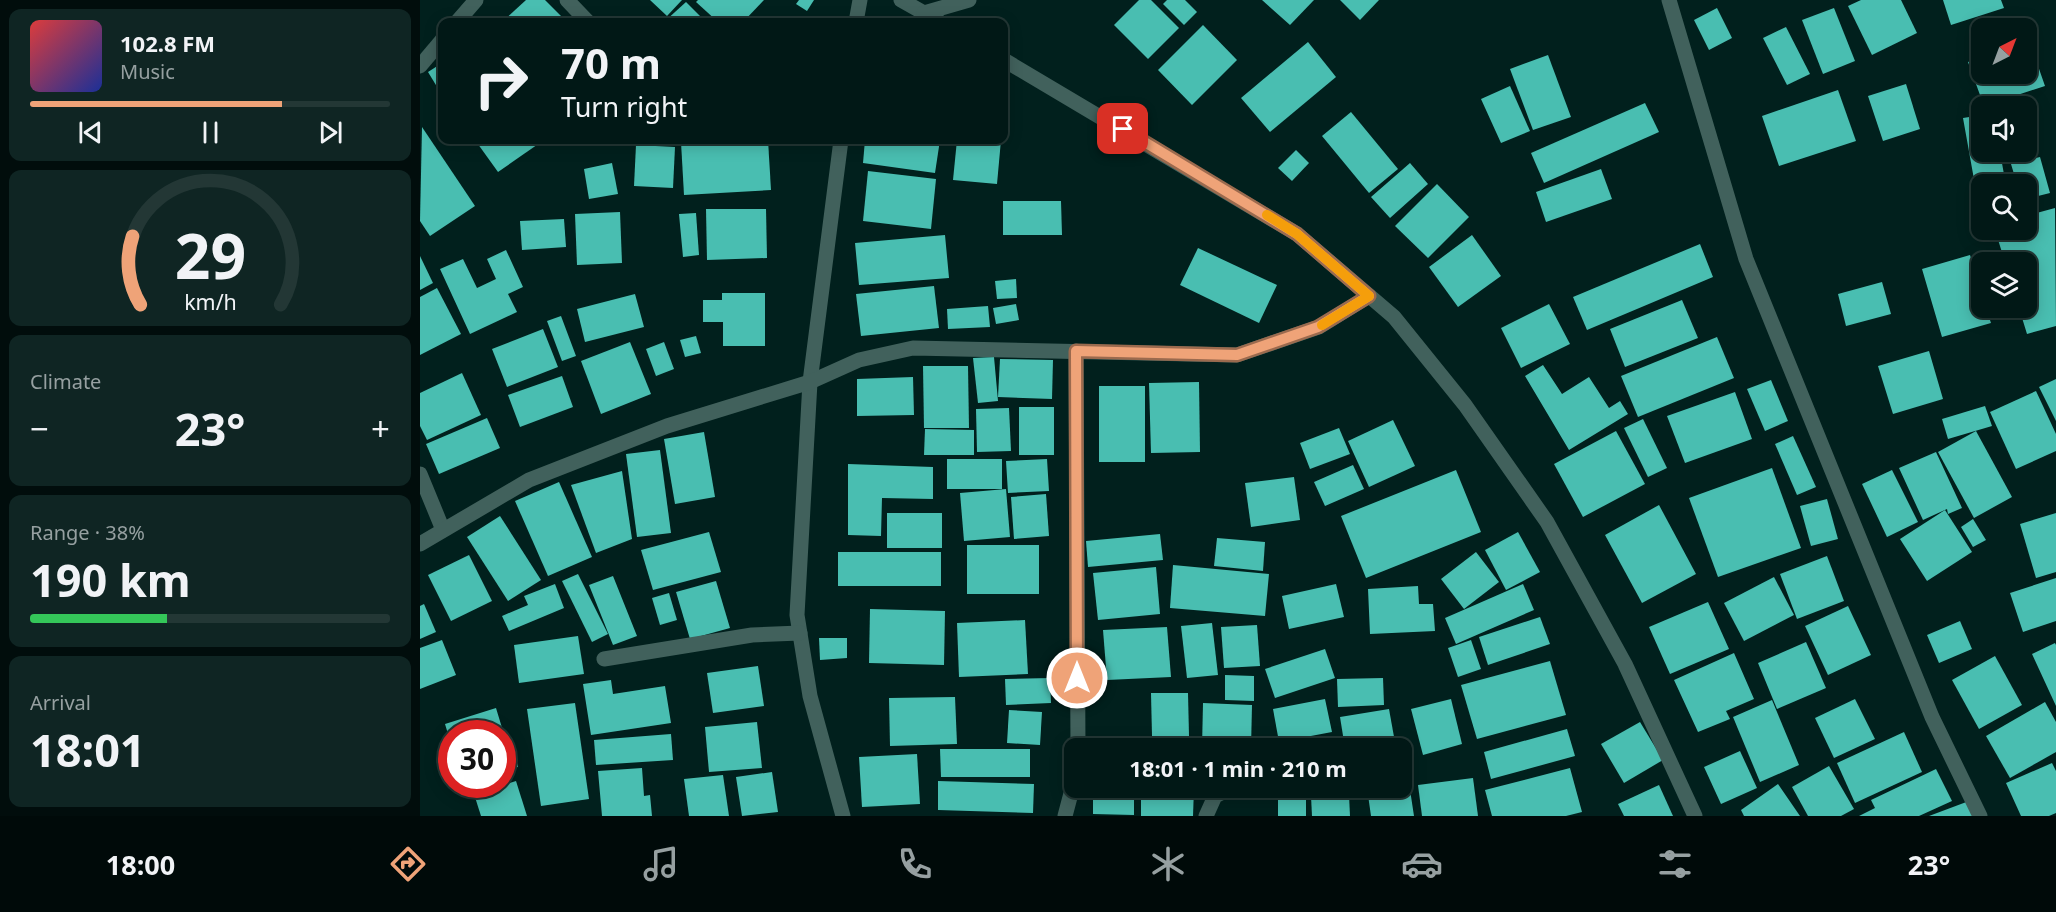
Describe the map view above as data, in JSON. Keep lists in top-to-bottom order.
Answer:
{
  "north": "top right",
  "page": {
    "turn": ["70 m", "Turn right"],
    "song": ["102.8 FM", "Music"],
    "tile": [
      "Climate",
      ["Range · 38%", "190 km"],
      ["Arrival", "18:01"]
    ],
    "heat": ["−", "23°", "+"],
    "limit": "30",
    "trip": "18:01 · 1 min · 210 m",
    "tabs": ["18:00", "23°"],
    "gauge": ["29", "km/h"]
  }
}
